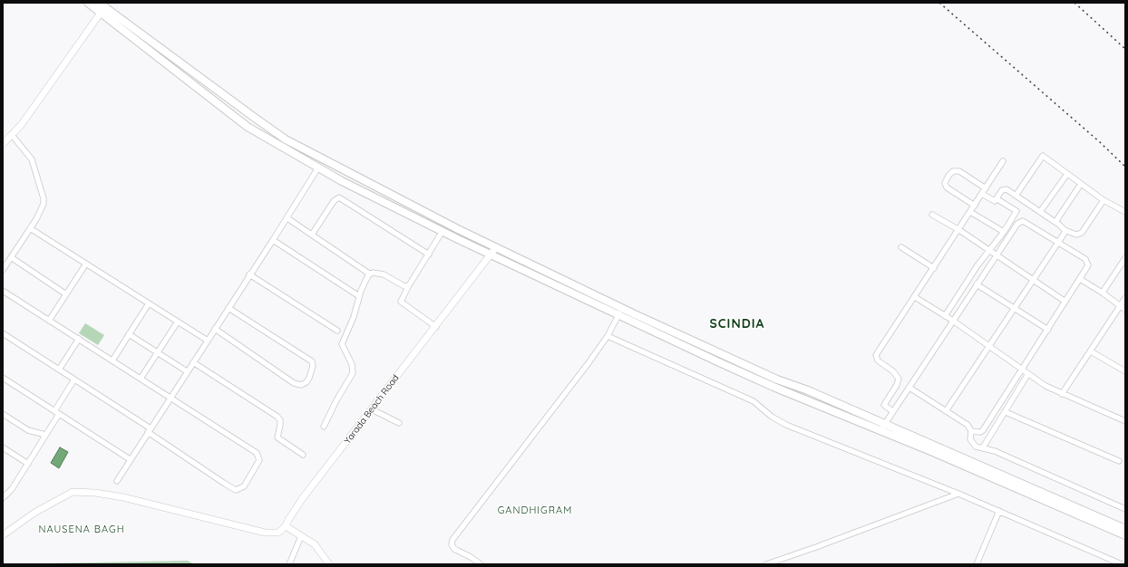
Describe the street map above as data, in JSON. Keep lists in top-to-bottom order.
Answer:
{
  "streets": {
    "street": ["Yarada Beach Road"]
  },
  "districts": ["SCINDIA", "GANDHIGRAM", "NAUSENA BAGH"]
}
